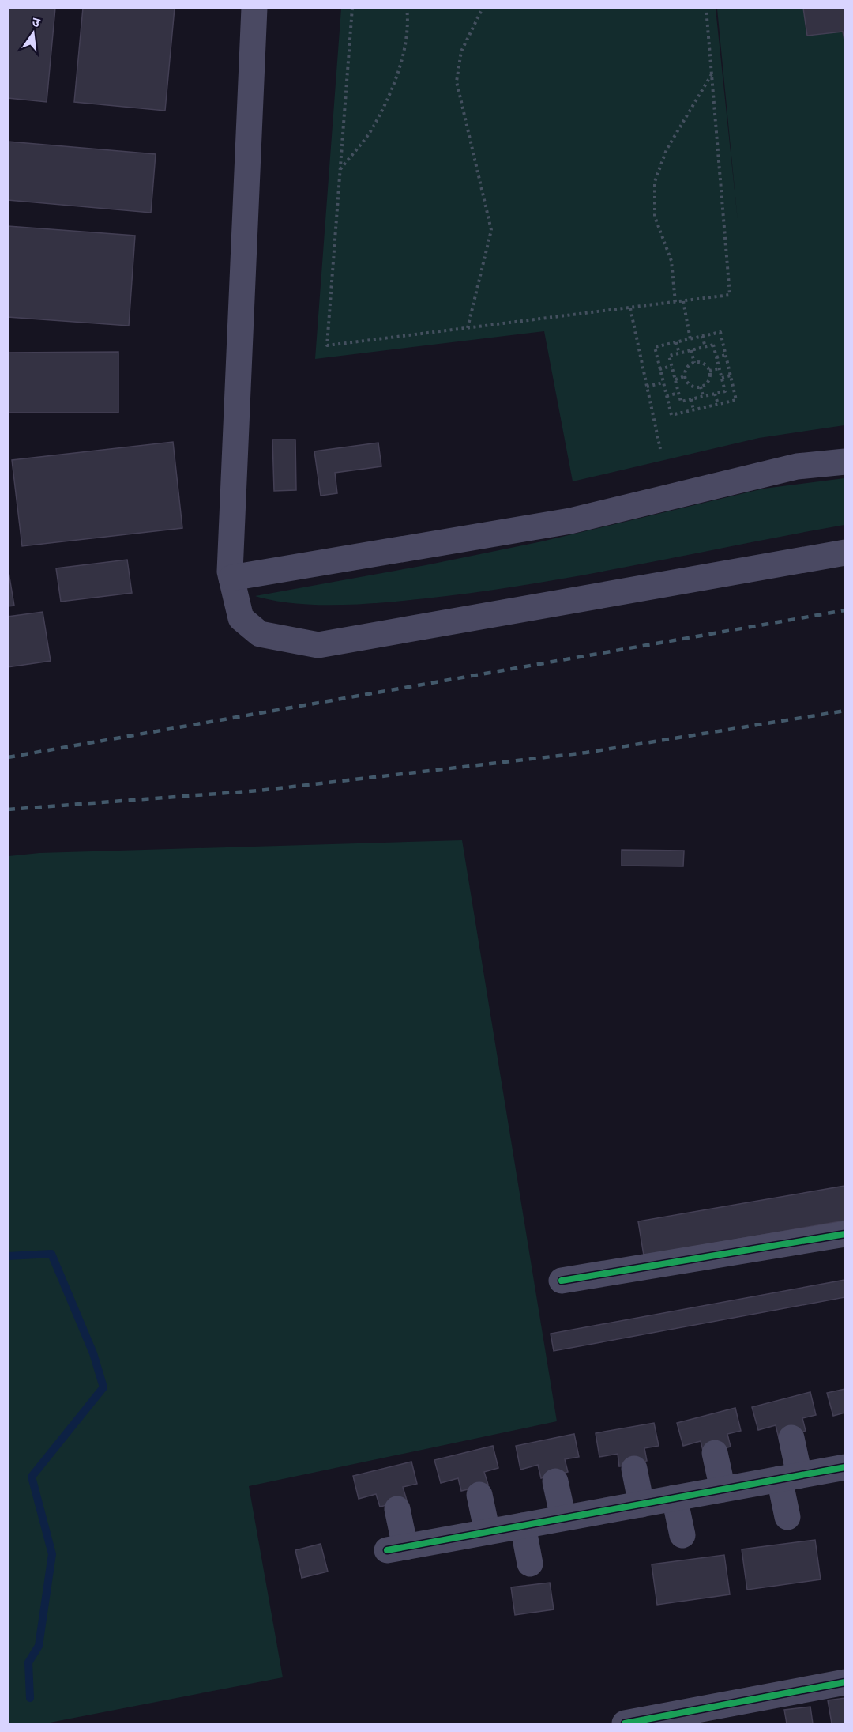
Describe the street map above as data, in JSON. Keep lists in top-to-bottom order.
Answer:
{
  "north": "top"
}
